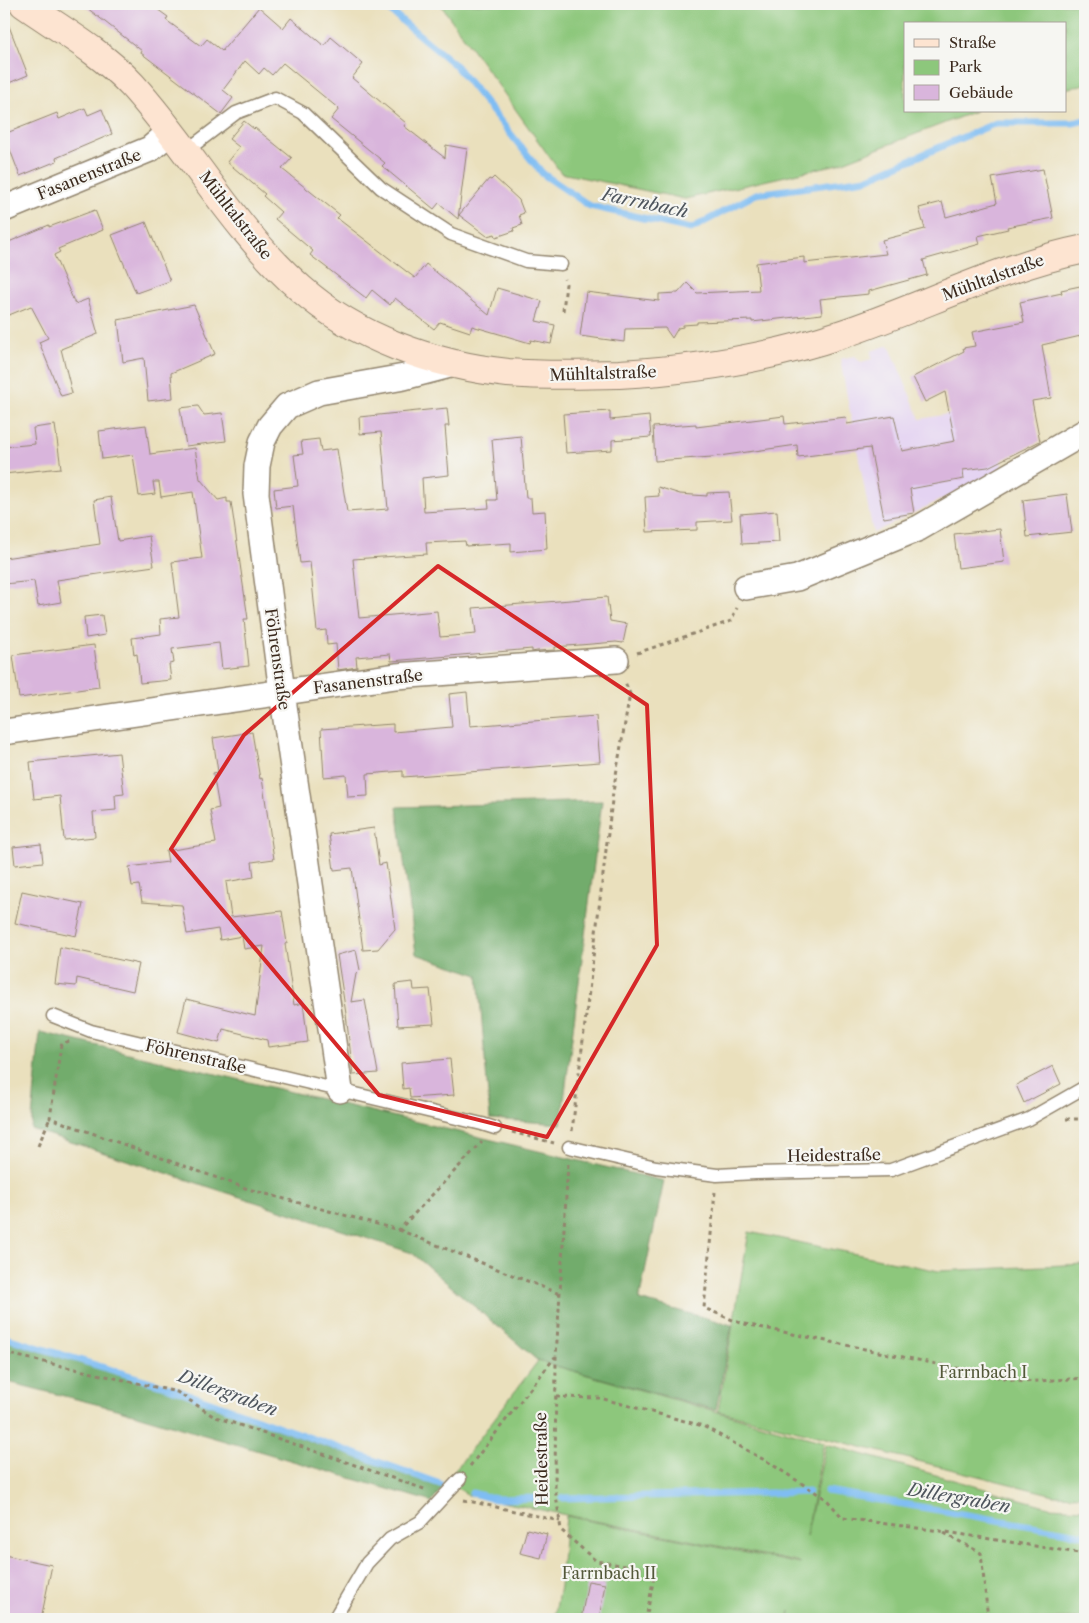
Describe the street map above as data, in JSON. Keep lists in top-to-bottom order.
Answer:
{
  "streets": {
    "street": ["Fasanenstraße", "Mühltalstraße", "Föhrenstraße"],
    "lane": ["Heidestraße"]
  },
  "crossings": [
    ["Fasanenstraße", "Mühltalstraße"],
    ["Fasanenstraße", "Föhrenstraße"],
    ["Mühltalstraße", "Föhrenstraße"]
  ],
  "water": ["Farrnbach", "Dillergraben"],
  "parks": ["Farrnbach I", "Farrnbach II"],
  "legend": ["Straße", "Park", "Gebäude"]
}
